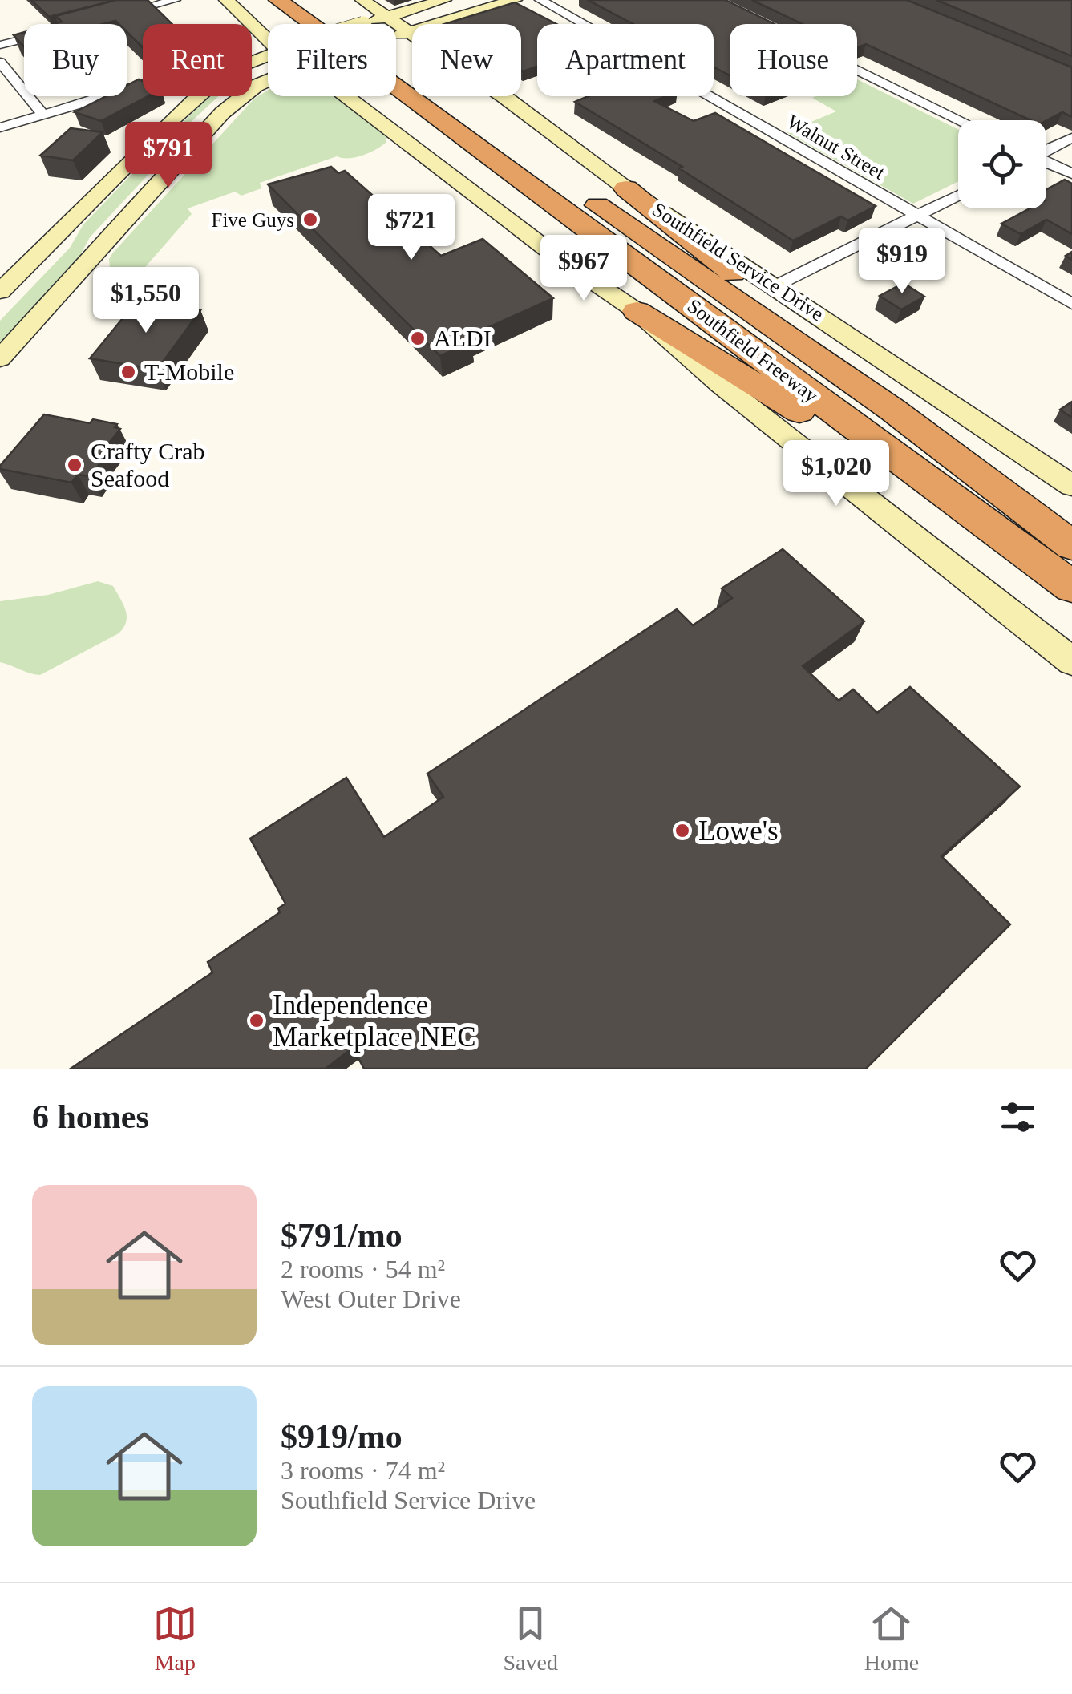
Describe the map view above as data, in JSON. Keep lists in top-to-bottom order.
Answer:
{
  "streets": {
    "highway": ["Southfield Freeway"],
    "main road": ["Southfield Service Drive"],
    "street": ["Walnut Street"]
  },
  "places": [
    "Five Guys",
    "ALDI",
    "T-Mobile",
    "Crafty Crab Seafood",
    "Lowe's",
    "Independence Marketplace NEC"
  ],
  "page": {
    "chip": [
      "Buy",
      "Rent",
      "Filters",
      "New",
      "Apartment",
      "House"
    ],
    "price": [
      "$791",
      "$721",
      "$919",
      "$967",
      "$1,550",
      "$1,020"
    ],
    "heading": "6 homes",
    "list": [
      {
        "name": "$791/mo",
        "note": "2 rooms · 54 m² · West Outer Drive"
      },
      {
        "name": "$919/mo",
        "note": "3 rooms · 74 m² · Southfield Service Drive"
      }
    ],
    "tabs": ["Map", "Saved", "Home"]
  }
}
